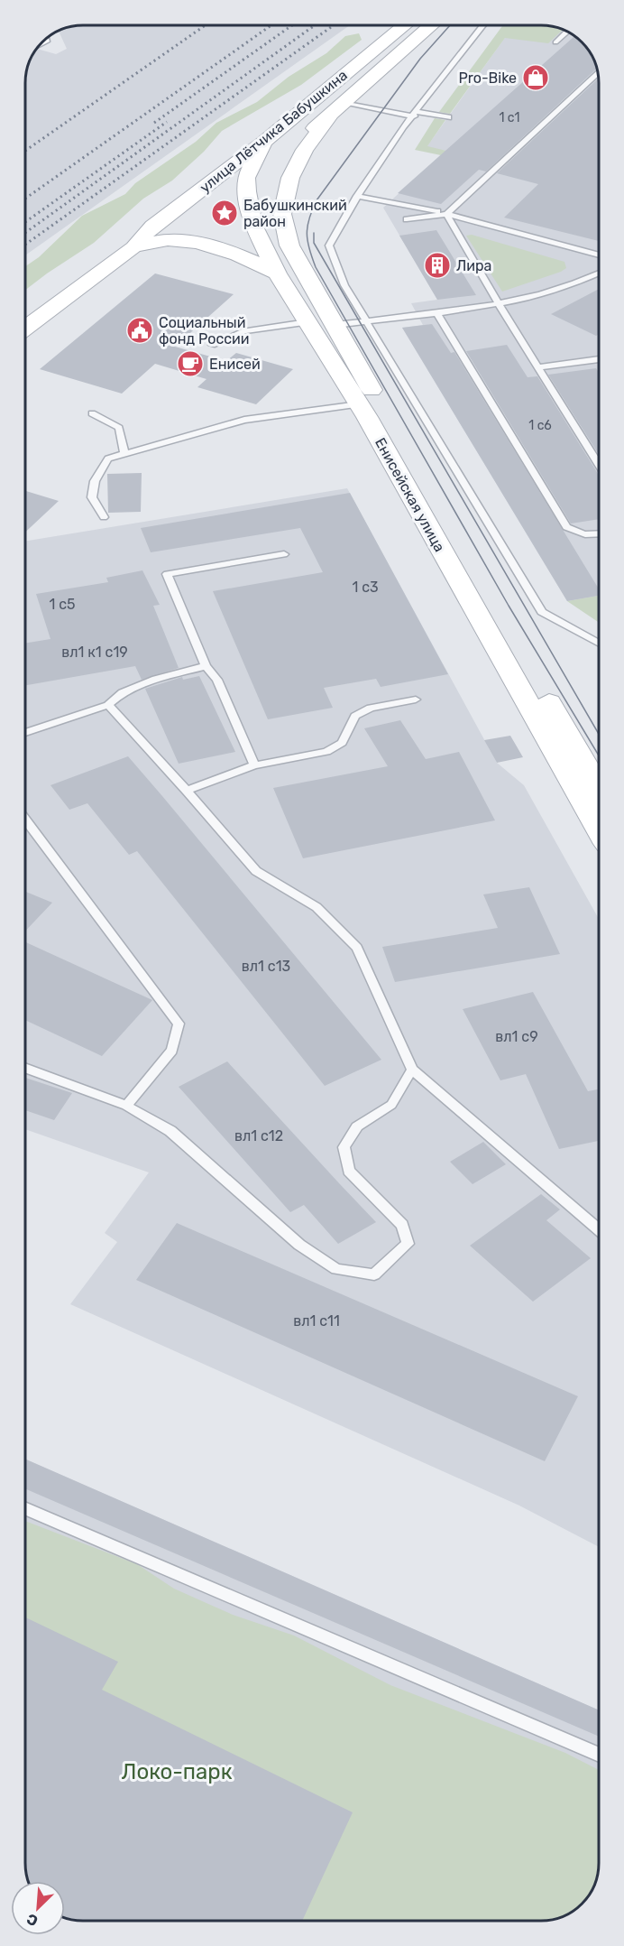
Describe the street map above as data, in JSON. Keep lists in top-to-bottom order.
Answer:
{
  "streets": {
    "main road": ["улица Лётчика Бабушкина", "Енисейская улица"]
  },
  "crossings": [
    ["улица Лётчика Бабушкина", "Енисейская улица"]
  ],
  "parks": ["Локо-парк"],
  "places": {
    "shop": ["Pro-Bike"],
    "place": ["Бабушкинский район"],
    "building": ["Лира"],
    "public building": ["Социальный фонд России"],
    "cafe": ["Енисей"]
  },
  "house_numbers": [
    "1 с1",
    "1 с6",
    "1 с3",
    "1 с5",
    "вл1 к1 с19",
    "вл1 с13",
    "вл1 с9",
    "вл1 с12",
    "вл1 с11"
  ],
  "north": "bottom left"
}
